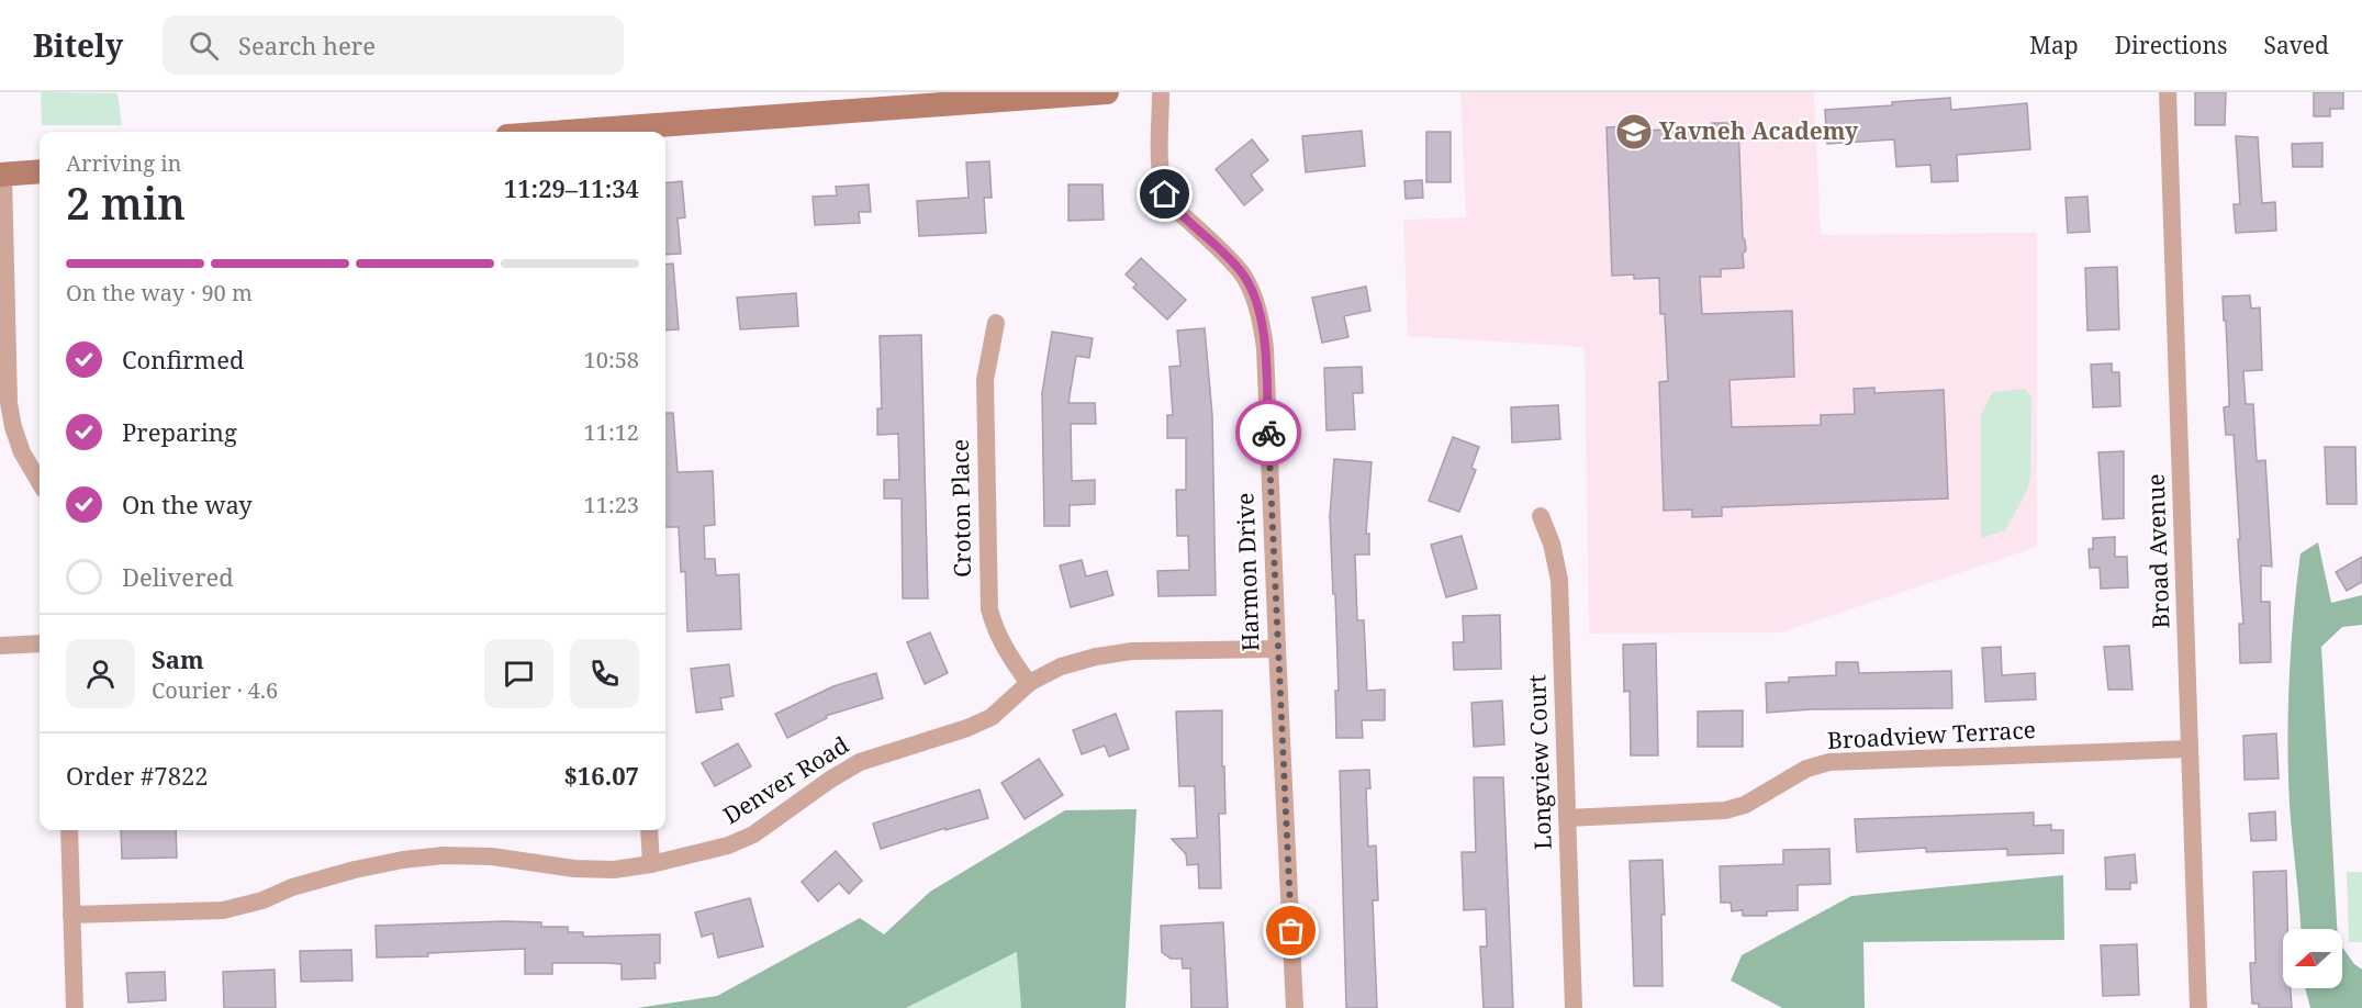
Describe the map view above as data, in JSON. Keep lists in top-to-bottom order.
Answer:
{
  "streets": {
    "street": [
      "Croton Place",
      "Broad Avenue",
      "Harmon Drive",
      "Broadview Terrace",
      "Longview Court",
      "Denver Road"
    ]
  },
  "crossings": [
    ["Croton Place", "Denver Road"],
    ["Broad Avenue", "Broadview Terrace"],
    ["Harmon Drive", "Denver Road"],
    ["Broadview Terrace", "Longview Court"]
  ],
  "places": {
    "school or university": ["Yavneh Academy"]
  },
  "north": "left",
  "page": {
    "header": "Bitely",
    "search": "Search here",
    "nav": ["Map", "Directions", "Saved"],
    "heading": ["2 min", "Arriving in", "11:29–11:34"],
    "panel": [
      "Sam",
      "Courier · 4.6",
      "Order #7822",
      "$16.07"
    ],
    "bar": "On the way · 90 m",
    "list": [
      ["Confirmed", "10:58"],
      ["Preparing", "11:12"],
      ["On the way", "11:23"],
      "Delivered"
    ]
  }
}
